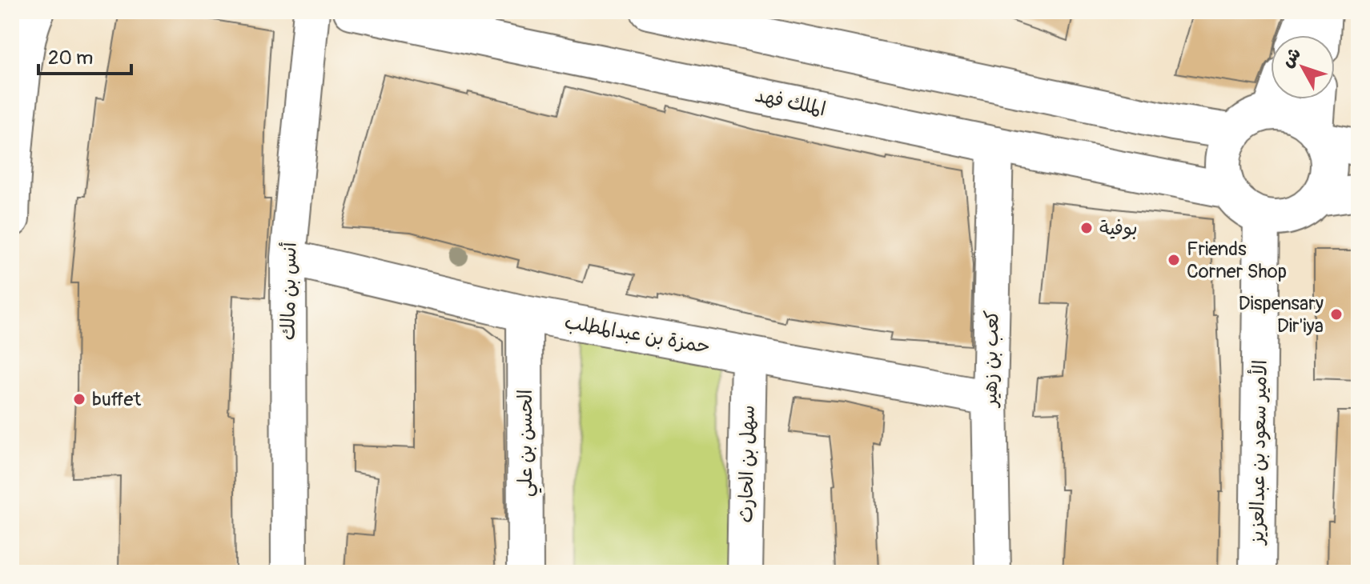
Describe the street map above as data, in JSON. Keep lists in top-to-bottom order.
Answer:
{
  "streets": {
    "street": [
      "الملك فهد",
      "أنس بن مالك",
      "حمزة بن عبدالمطلب",
      "كعب بن زهير",
      "الحسن بن علي",
      "الأمير سعود بن عبدالعزيز",
      "سهل بن الحارث"
    ]
  },
  "crossings": [
    ["الملك فهد", "كعب بن زهير"],
    ["الملك فهد", "الأمير سعود بن عبدالعزيز"],
    ["أنس بن مالك", "حمزة بن عبدالمطلب"],
    ["حمزة بن عبدالمطلب", "كعب بن زهير"],
    ["حمزة بن عبدالمطلب", "الحسن بن علي"],
    ["حمزة بن عبدالمطلب", "سهل بن الحارث"]
  ],
  "places": [
    "بوفية",
    "Friends Corner Shop",
    "Dispensary Dir'iya",
    "buffet"
  ],
  "scale_bar": "20 m",
  "north": "top left"
}
